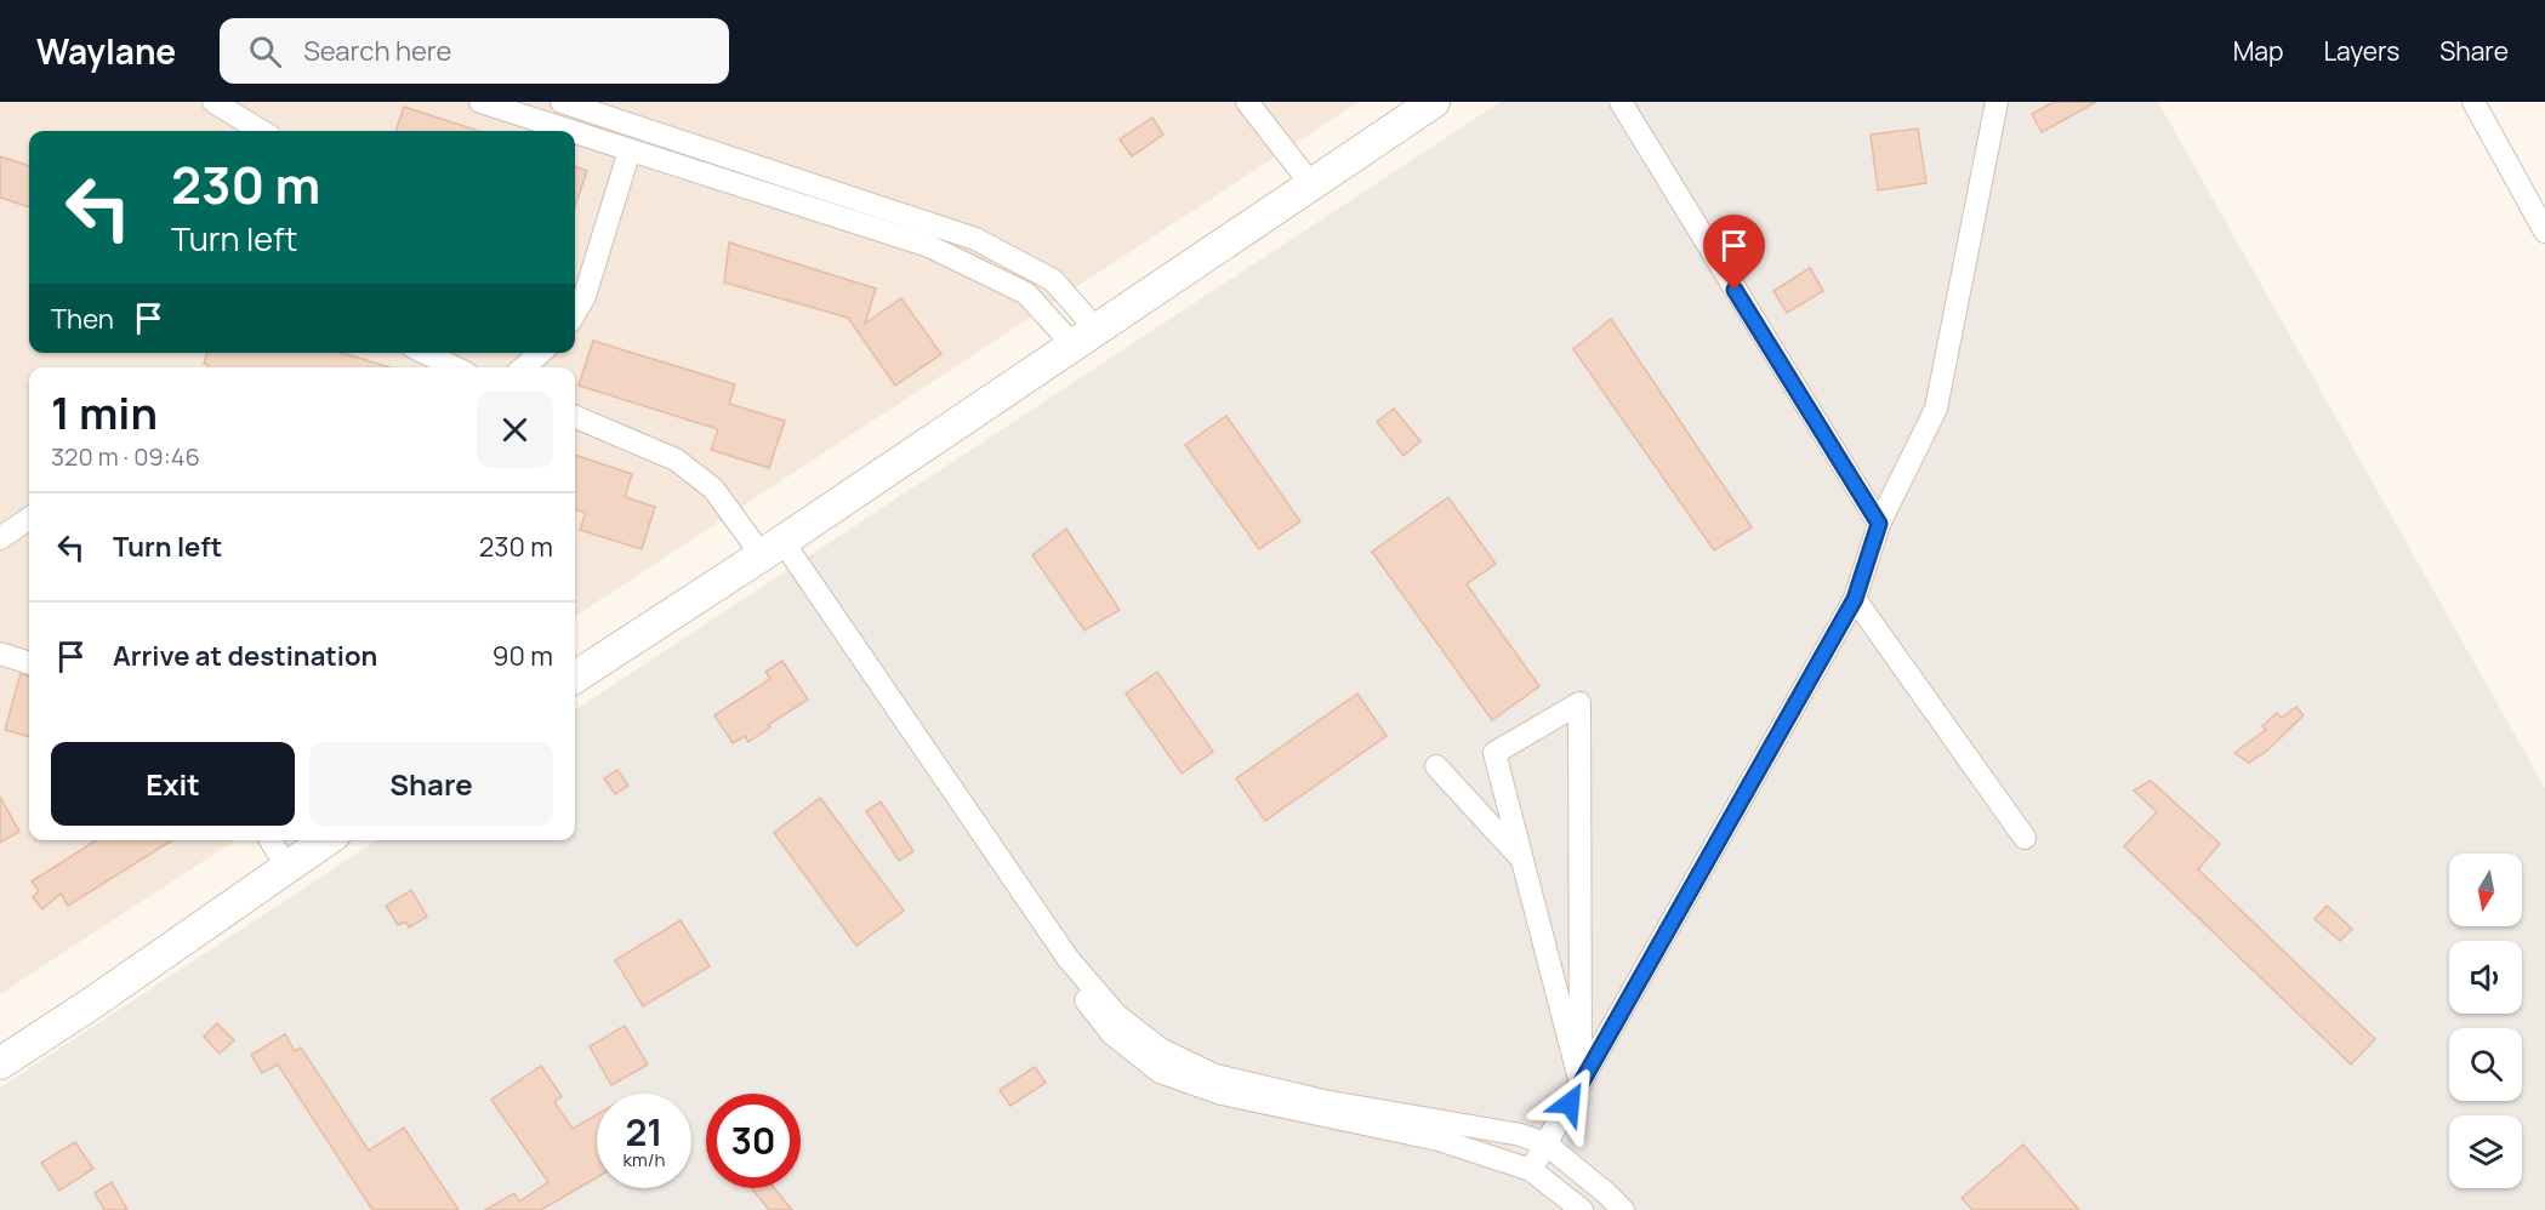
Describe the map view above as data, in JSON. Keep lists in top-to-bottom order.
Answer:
{
  "north": "bottom",
  "page": {
    "header": "Waylane",
    "search": "Search here",
    "nav": ["Map", "Layers", "Share"],
    "turn": ["230 m", "Turn left"],
    "then": "Then",
    "heading": ["1 min", "320 m · 09:46"],
    "list": [
      {
        "name": "Turn left",
        "value": "230 m"
      },
      {
        "name": "Arrive at destination",
        "value": "90 m"
      }
    ],
    "buttons": ["Exit", "Share"],
    "speed": "21 km/h",
    "limit": "30"
  }
}
